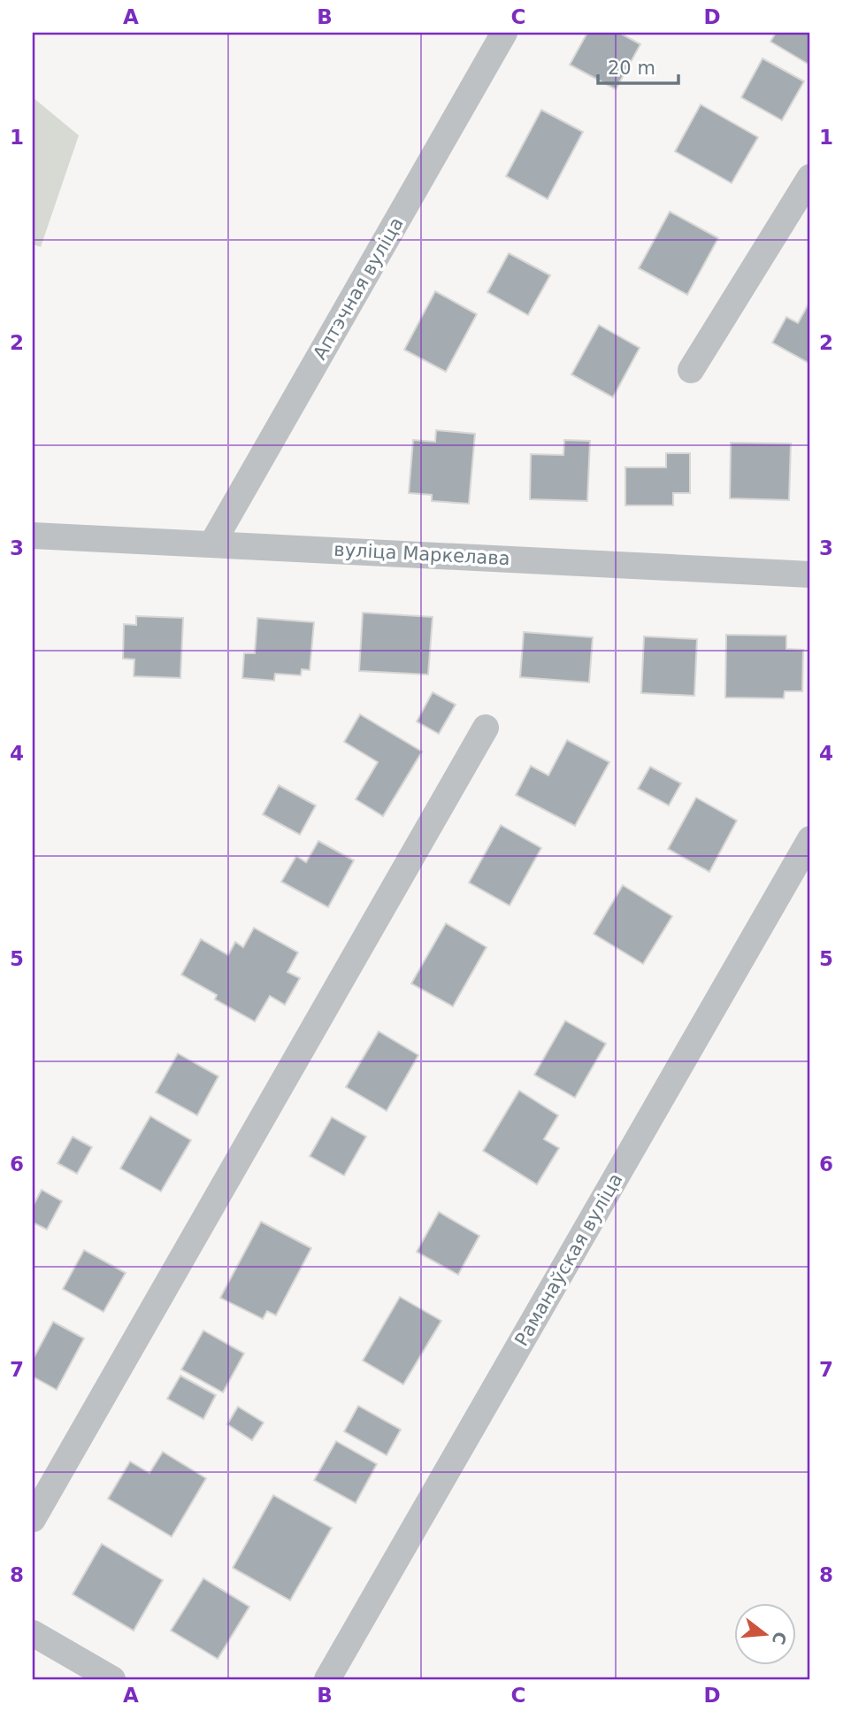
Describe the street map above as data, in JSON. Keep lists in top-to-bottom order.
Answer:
{
  "streets": {
    "street": ["Аптэчная вуліца", "вуліца Маркелава", "Раманаўская вуліца"]
  },
  "crossings": [
    ["Аптэчная вуліца", "вуліца Маркелава"]
  ],
  "scale_bar": "20 m",
  "north": "right",
  "grid": {
    "columns": [
      "A",
      "B",
      "C",
      "D"
    ],
    "rows": [
      "1",
      "2",
      "3",
      "4",
      "5",
      "6",
      "7",
      "8"
    ]
  }
}
